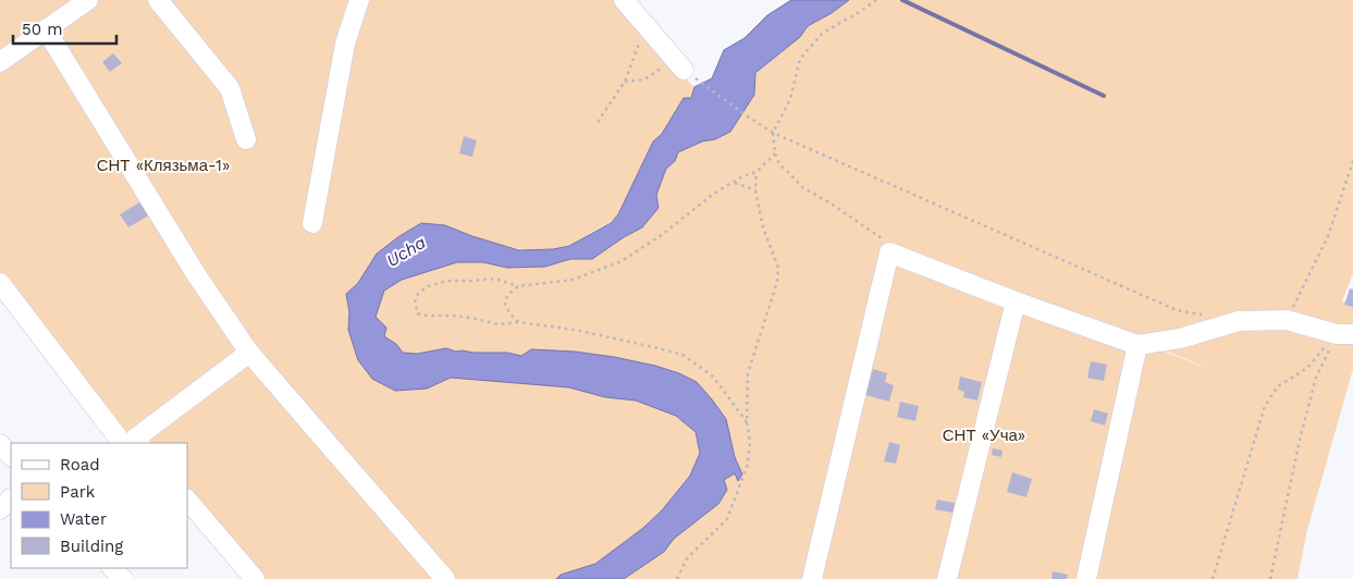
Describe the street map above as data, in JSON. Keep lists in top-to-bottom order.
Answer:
{
  "water": ["Ucha"],
  "parks": ["СНТ «Клязьма-1»", "СНТ «Уча»"],
  "legend": [
    "Road",
    "Park",
    "Water",
    "Building"
  ],
  "scale_bar": "50 m"
}
